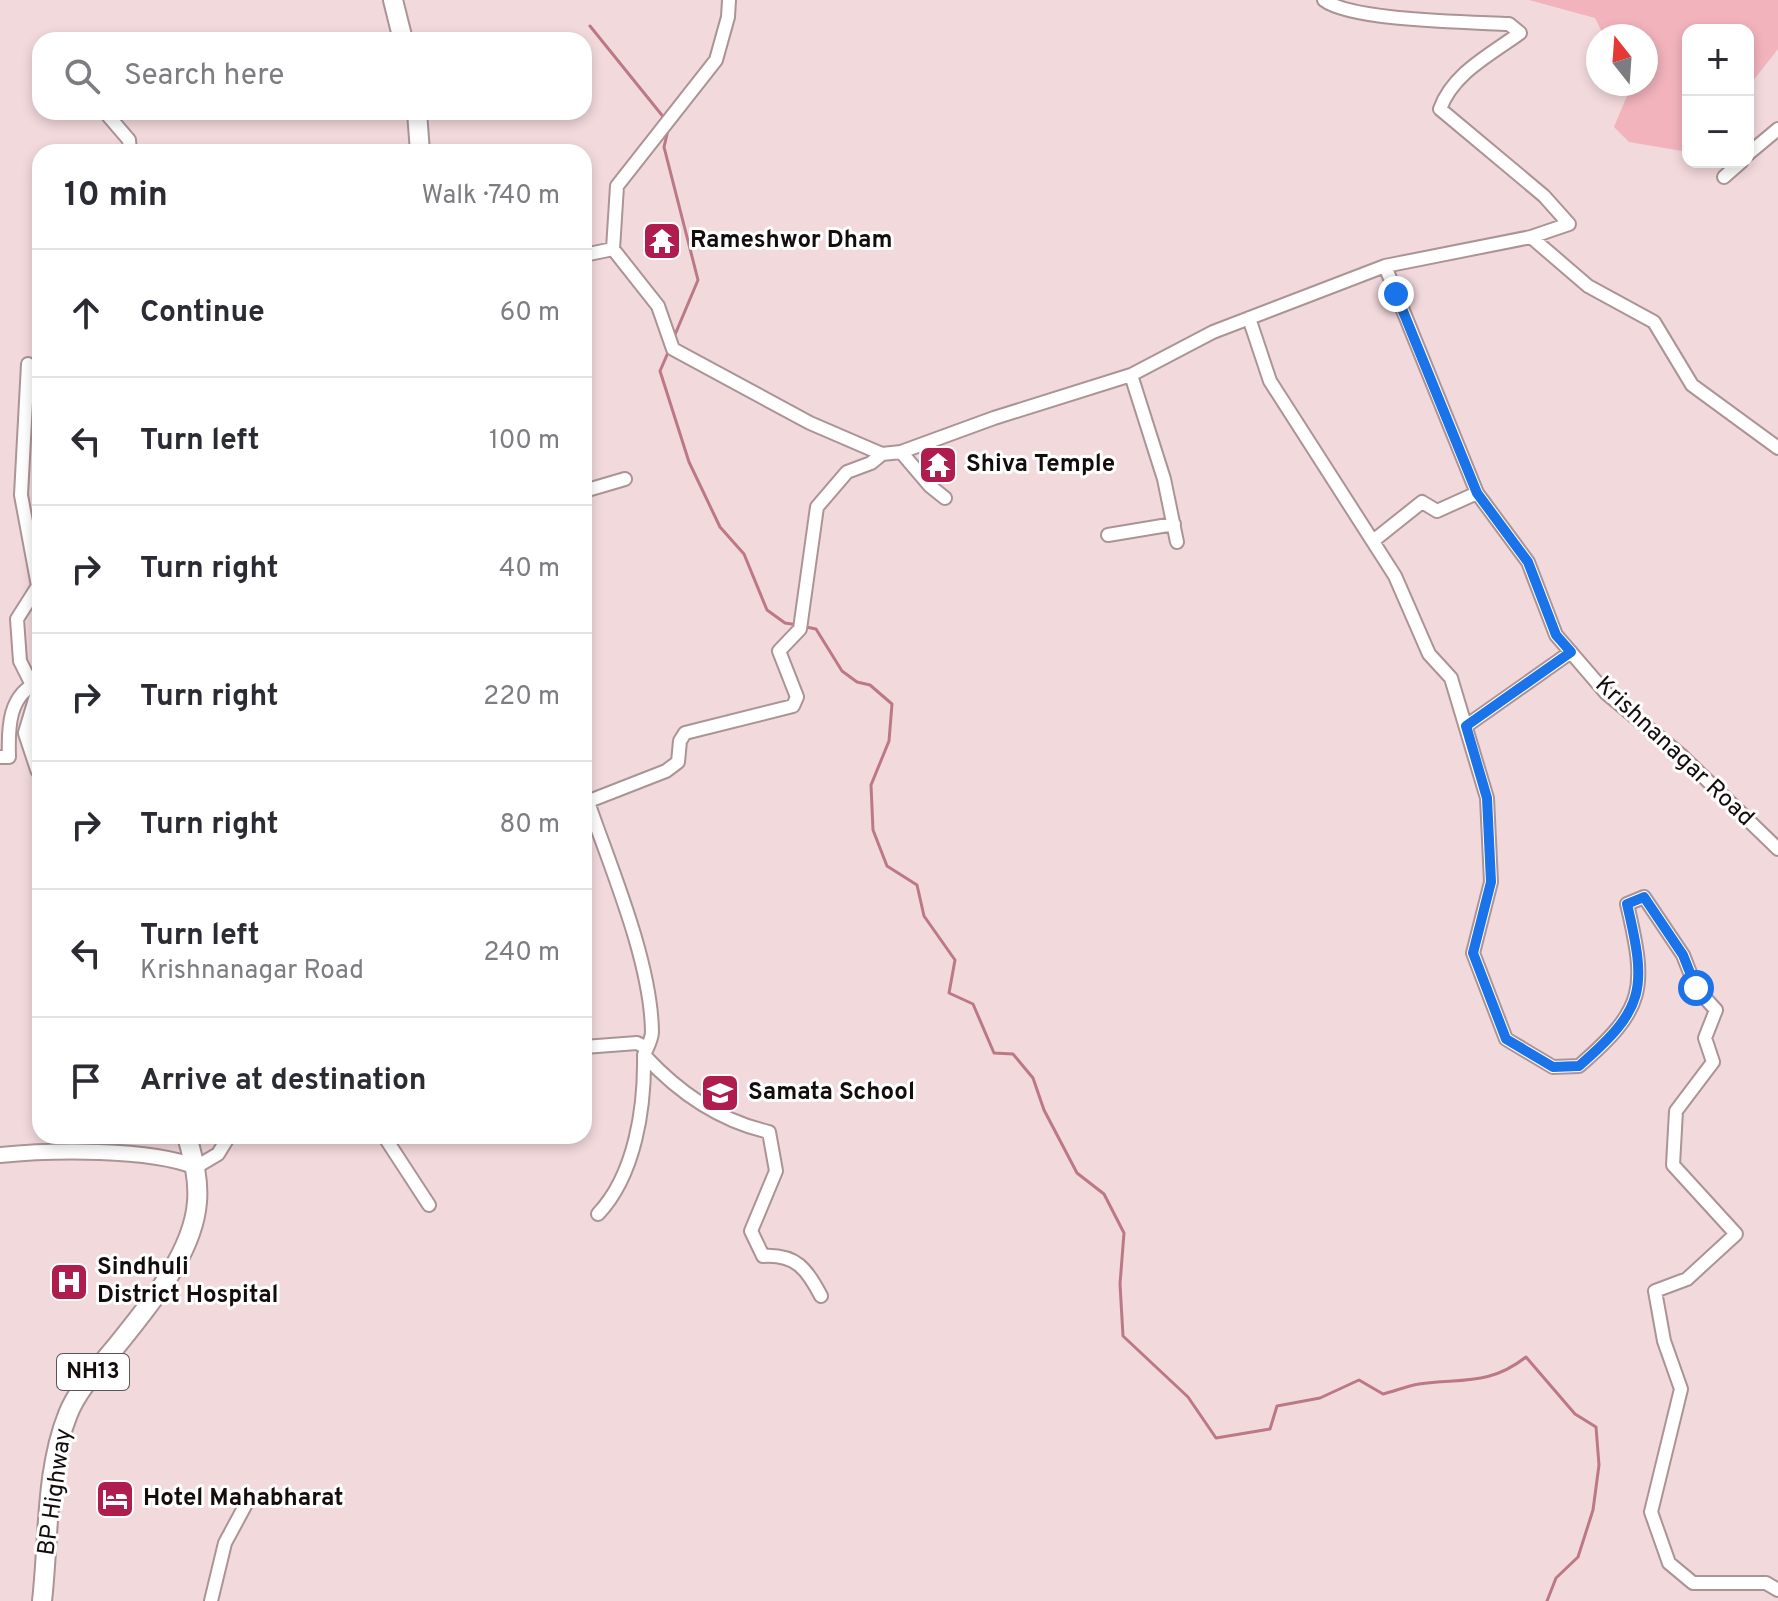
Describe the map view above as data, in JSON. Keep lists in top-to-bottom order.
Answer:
{
  "streets": {
    "highway": ["NH13", "BP Highway"],
    "street": ["Krishnanagar Road"]
  },
  "places": {
    "temple": ["Rameshwor Dham", "Shiva Temple"],
    "school or university": ["Samata School"],
    "hospital": ["Sindhuli District Hospital"],
    "hotel": ["Hotel Mahabharat"]
  },
  "north": "top",
  "page": {
    "map_buttons": ["+", "−"],
    "search": "Search here",
    "heading": ["10 min", "Walk · 740 m"],
    "list": [
      ["Continue", "60 m"],
      ["Turn left", "100 m"],
      ["Turn right", "40 m"],
      ["Turn right", "220 m"],
      ["Turn right", "80 m"],
      ["Turn left", "Krishnanagar Road", "240 m"],
      "Arrive at destination"
    ]
  }
}
